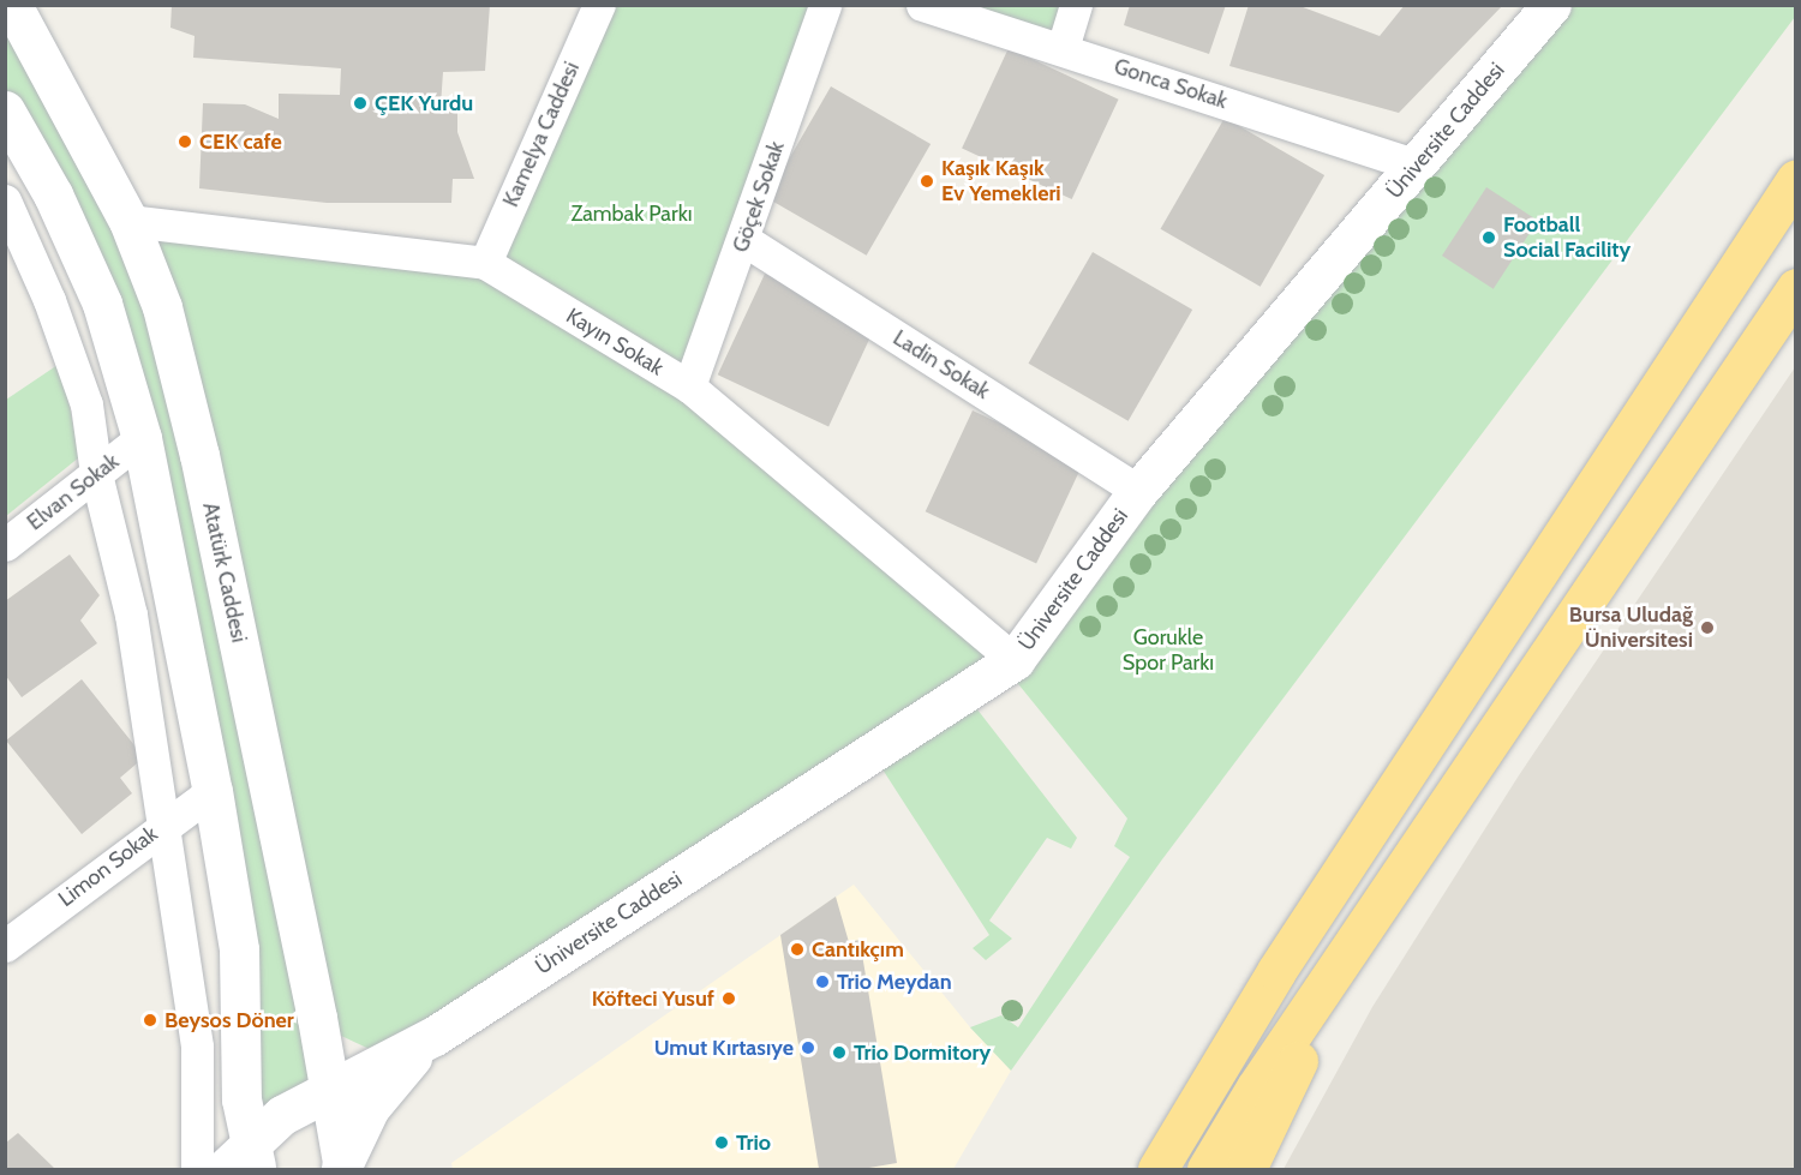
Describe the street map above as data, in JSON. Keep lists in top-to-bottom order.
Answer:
{
  "streets": {
    "main road": ["Üniversite Caddesi", "Atatürk Caddesi"],
    "street": [
      "Gonca Sokak",
      "Kamelya Caddesi",
      "Göçek Sokak",
      "Kayın Sokak",
      "Ladin Sokak",
      "Elvan Sokak",
      "Limon Sokak"
    ]
  },
  "crossings": [
    ["Gonca Sokak", "Üniversite Caddesi"],
    ["Üniversite Caddesi", "Kayın Sokak"],
    ["Üniversite Caddesi", "Ladin Sokak"],
    ["Kamelya Caddesi", "Kayın Sokak"],
    ["Göçek Sokak", "Kayın Sokak"],
    ["Göçek Sokak", "Ladin Sokak"],
    ["Kayın Sokak", "Atatürk Caddesi"]
  ],
  "parks": ["Zambak Parkı", "Gorukle Spor Parkı"],
  "places": [
    "ÇEK Yurdu",
    "CEK cafe",
    "Kaşık Kaşık Ev Yemekleri",
    "Football Social Facility",
    "Bursa Uludağ Üniversitesi",
    "Cantıkçım",
    "Trio Meydan",
    "Köfteci Yusuf",
    "Beysos Döner",
    "Umut Kırtasıye",
    "Trio Dormitory",
    "Trio"
  ]
}
